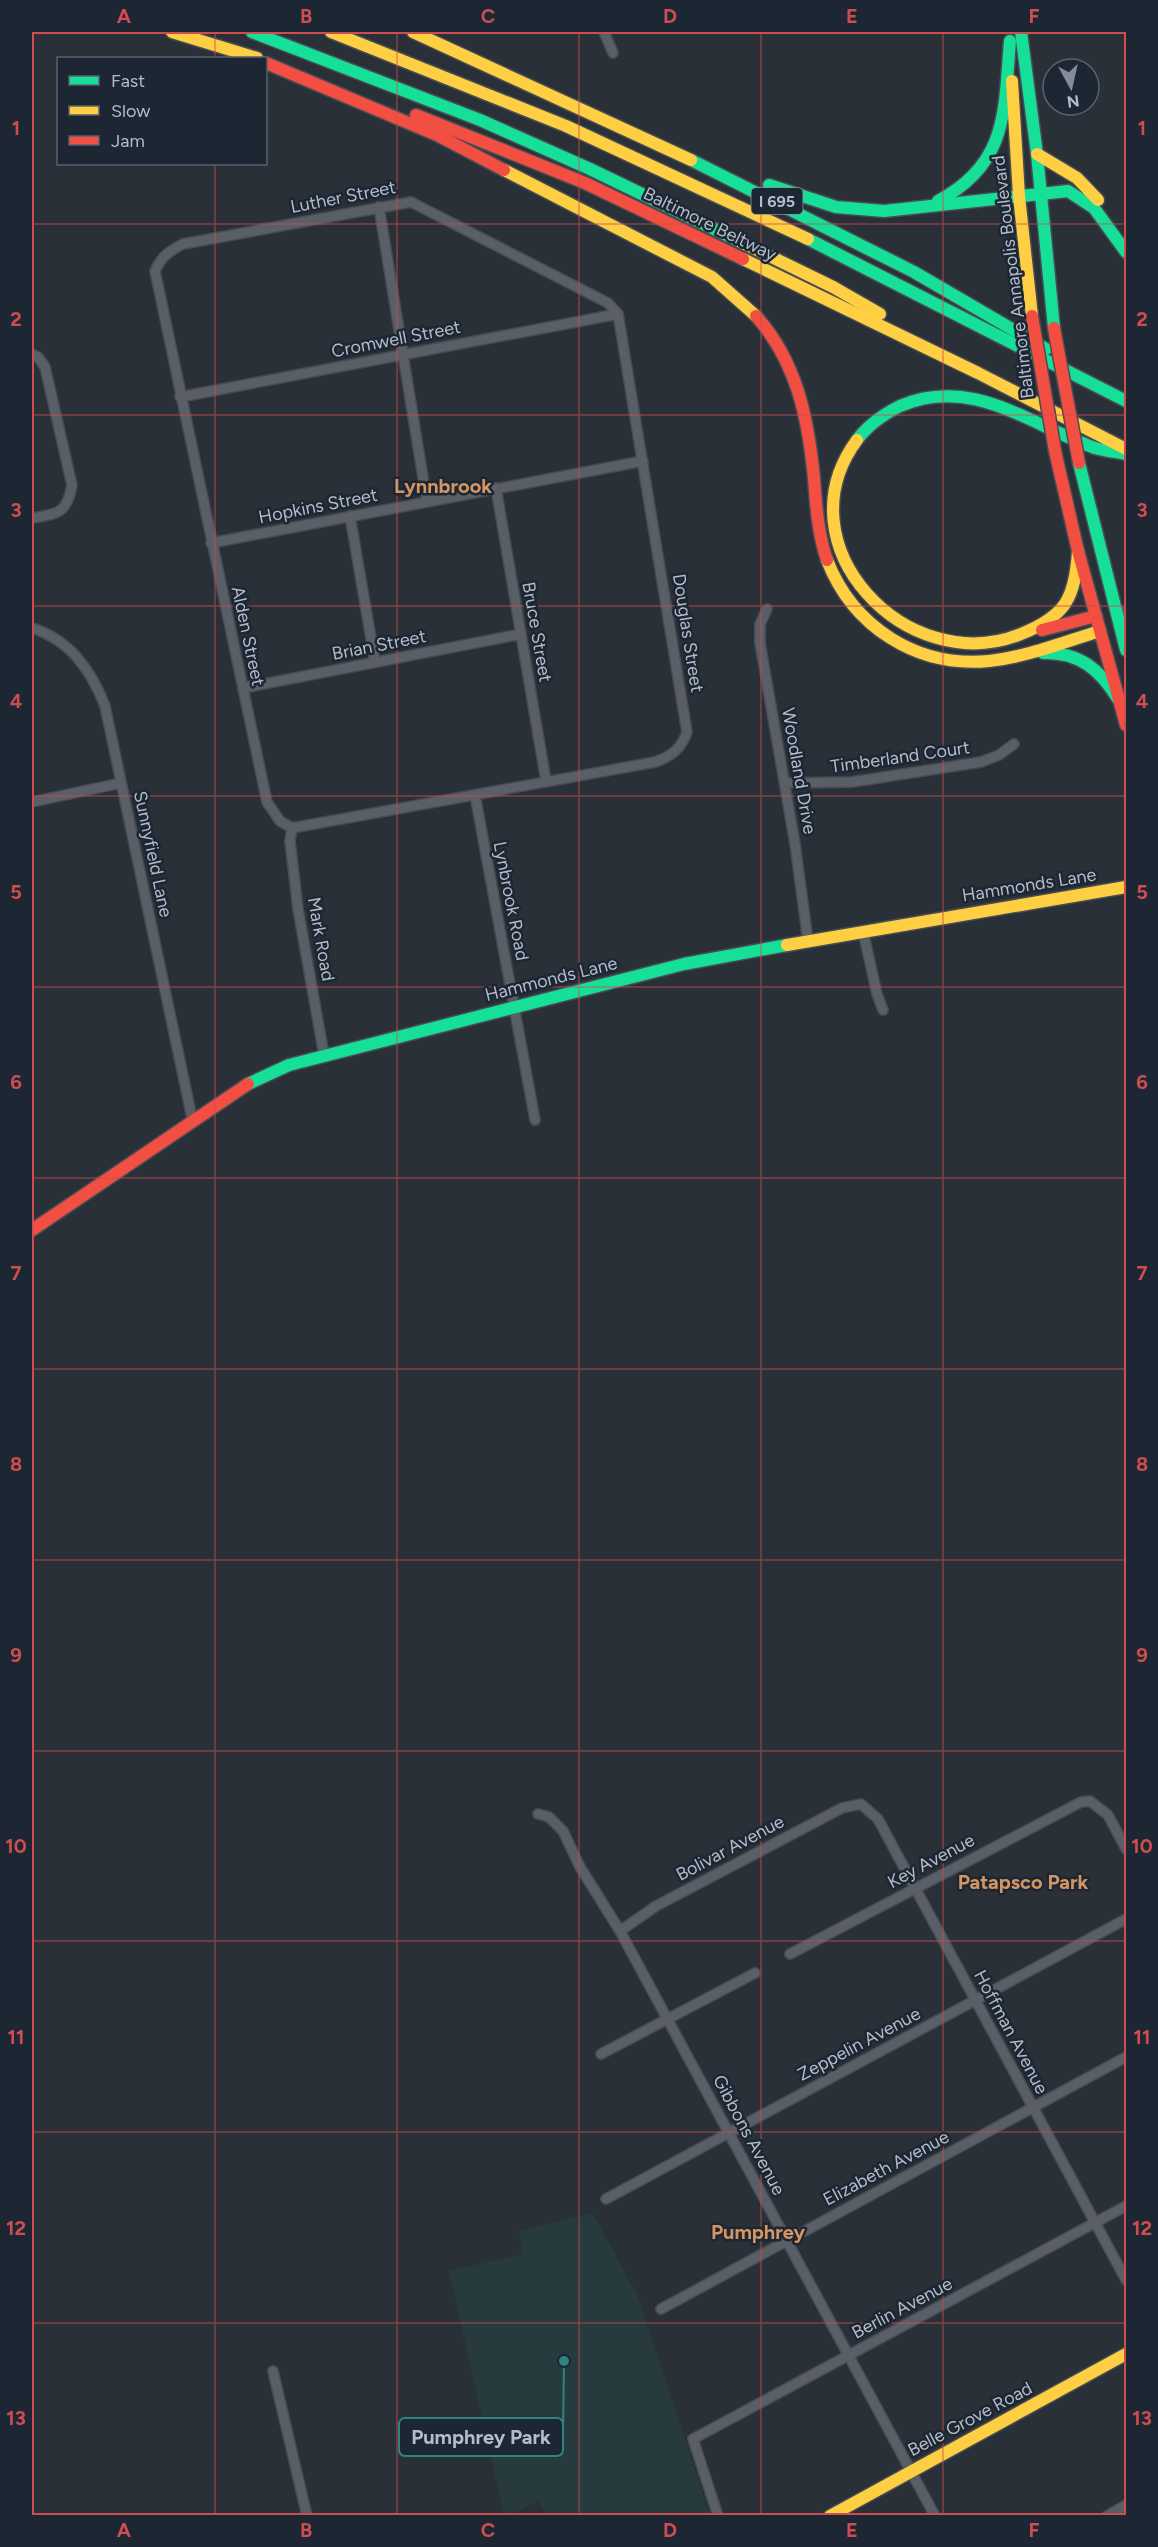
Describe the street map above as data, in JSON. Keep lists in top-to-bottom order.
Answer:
{
  "streets": {
    "main road": [
      "I 695",
      "Baltimore Beltway",
      "Baltimore Annapolis Boulevard",
      "Hammonds Lane",
      "Belle Grove Road"
    ],
    "street": [
      "Luther Street",
      "Cromwell Street",
      "Hopkins Street",
      "Bruce Street",
      "Douglas Street",
      "Alden Street",
      "Brian Street",
      "Timberland Court",
      "Woodland Drive",
      "Sunnyfield Lane",
      "Lynbrook Road",
      "Mark Road",
      "Bolivar Avenue",
      "Key Avenue",
      "Hoffman Avenue",
      "Zeppelin Avenue",
      "Gibbons Avenue",
      "Elizabeth Avenue",
      "Berlin Avenue"
    ]
  },
  "crossings": [
    ["Luther Street", "Cromwell Street"],
    ["Luther Street", "Douglas Street"],
    ["Luther Street", "Alden Street"],
    ["Cromwell Street", "Douglas Street"],
    ["Cromwell Street", "Alden Street"],
    ["Hopkins Street", "Bruce Street"],
    ["Hopkins Street", "Douglas Street"],
    ["Hopkins Street", "Alden Street"],
    ["Bruce Street", "Douglas Street"],
    ["Bruce Street", "Brian Street"],
    ["Douglas Street", "Lynbrook Road"],
    ["Alden Street", "Brian Street"],
    ["Alden Street", "Mark Road"],
    ["Timberland Court", "Woodland Drive"],
    ["Woodland Drive", "Hammonds Lane"],
    ["Sunnyfield Lane", "Hammonds Lane"],
    ["Hammonds Lane", "Lynbrook Road"],
    ["Hammonds Lane", "Mark Road"],
    ["Bolivar Avenue", "Hoffman Avenue"],
    ["Bolivar Avenue", "Gibbons Avenue"],
    ["Key Avenue", "Hoffman Avenue"],
    ["Hoffman Avenue", "Zeppelin Avenue"],
    ["Hoffman Avenue", "Elizabeth Avenue"],
    ["Hoffman Avenue", "Berlin Avenue"],
    ["Zeppelin Avenue", "Gibbons Avenue"],
    ["Gibbons Avenue", "Elizabeth Avenue"],
    ["Gibbons Avenue", "Berlin Avenue"],
    ["Gibbons Avenue", "Belle Grove Road"]
  ],
  "districts": ["Lynnbrook", "Patapsco Park", "Pumphrey"],
  "places": ["Pumphrey Park"],
  "legend": ["Fast", "Slow", "Jam"],
  "north": "bottom",
  "grid": {
    "columns": [
      "A",
      "B",
      "C",
      "D",
      "E",
      "F"
    ],
    "rows": [
      "1",
      "2",
      "3",
      "4",
      "5",
      "6",
      "7",
      "8",
      "9",
      "10",
      "11",
      "12",
      "13"
    ]
  }
}
